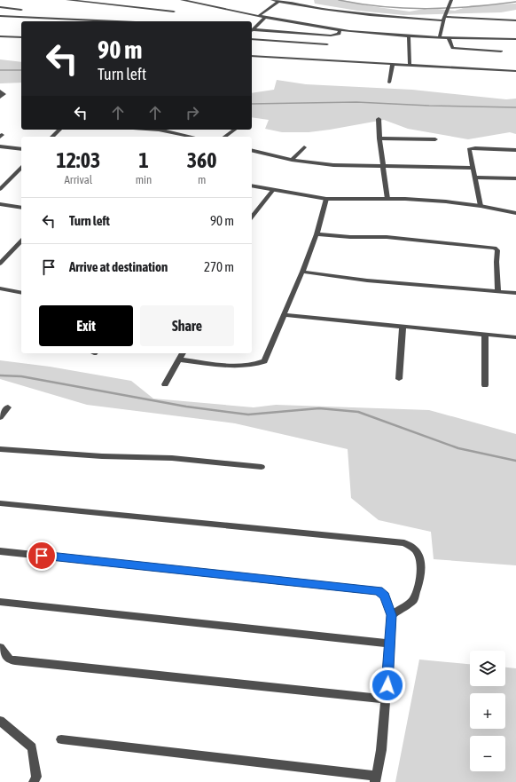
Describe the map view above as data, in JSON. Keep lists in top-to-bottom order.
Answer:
{
  "page": {
    "turn": ["90 m", "Turn left"],
    "eta": [
      "12:03",
      "Arrival",
      "1",
      "min",
      "360",
      "m"
    ],
    "list": [
      {
        "name": "Turn left",
        "value": "90 m"
      },
      {
        "name": "Arrive at destination",
        "value": "270 m"
      }
    ],
    "buttons": ["Exit", "Share"],
    "map_buttons": ["+", "−"]
  }
}
